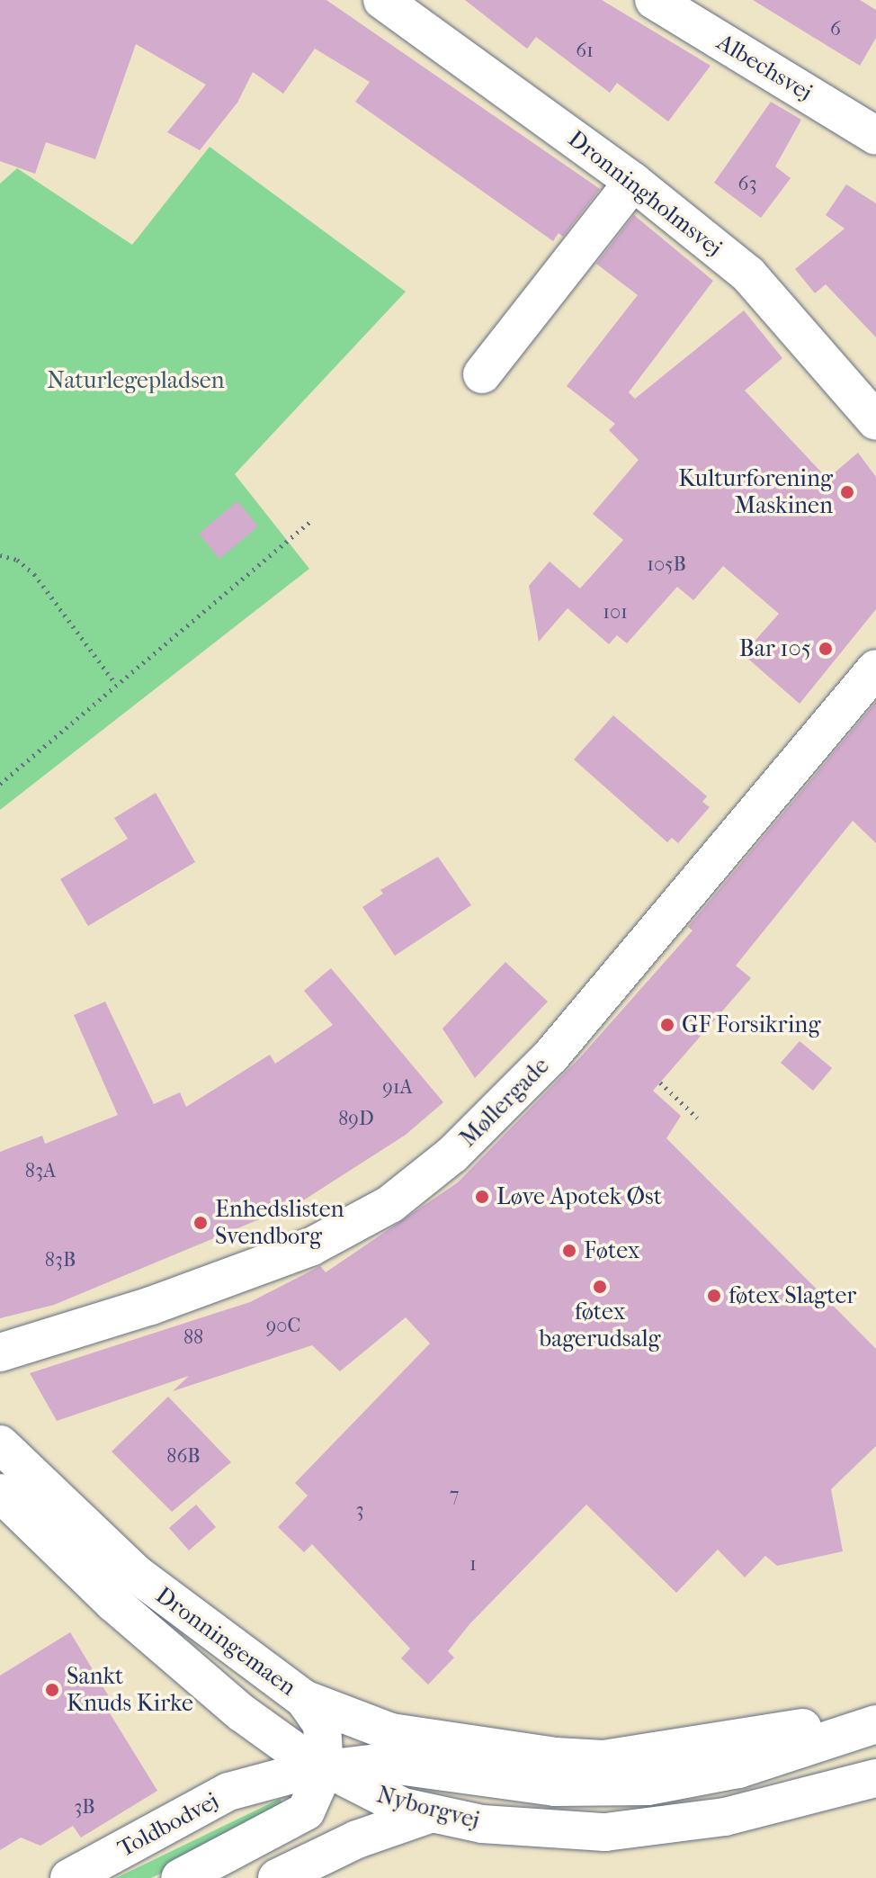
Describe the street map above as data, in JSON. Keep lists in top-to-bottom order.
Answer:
{
  "streets": {
    "street": [
      "Albechsvej",
      "Dronningholmsvej",
      "Møllergade",
      "Dronningemaen",
      "Nyborgvej",
      "Toldbodvej"
    ]
  },
  "crossings": [
    ["Dronningemaen", "Nyborgvej"],
    ["Dronningemaen", "Toldbodvej"],
    ["Nyborgvej", "Toldbodvej"]
  ],
  "parks": ["Naturlegepladsen"],
  "places": [
    "Kulturforening Maskinen",
    "Bar 105",
    "GF Forsikring",
    "Løve Apotek Øst",
    "Enhedslisten Svendborg",
    "Føtex",
    "føtex bagerudsalg",
    "føtex Slagter",
    "Sankt Knuds Kirke"
  ],
  "house_numbers": [
    "6",
    "61",
    "63",
    "105B",
    "101",
    "91A",
    "89D",
    "83A",
    "83B",
    "90C",
    "88",
    "86B",
    "7",
    "3",
    "1",
    "3B"
  ]
}
